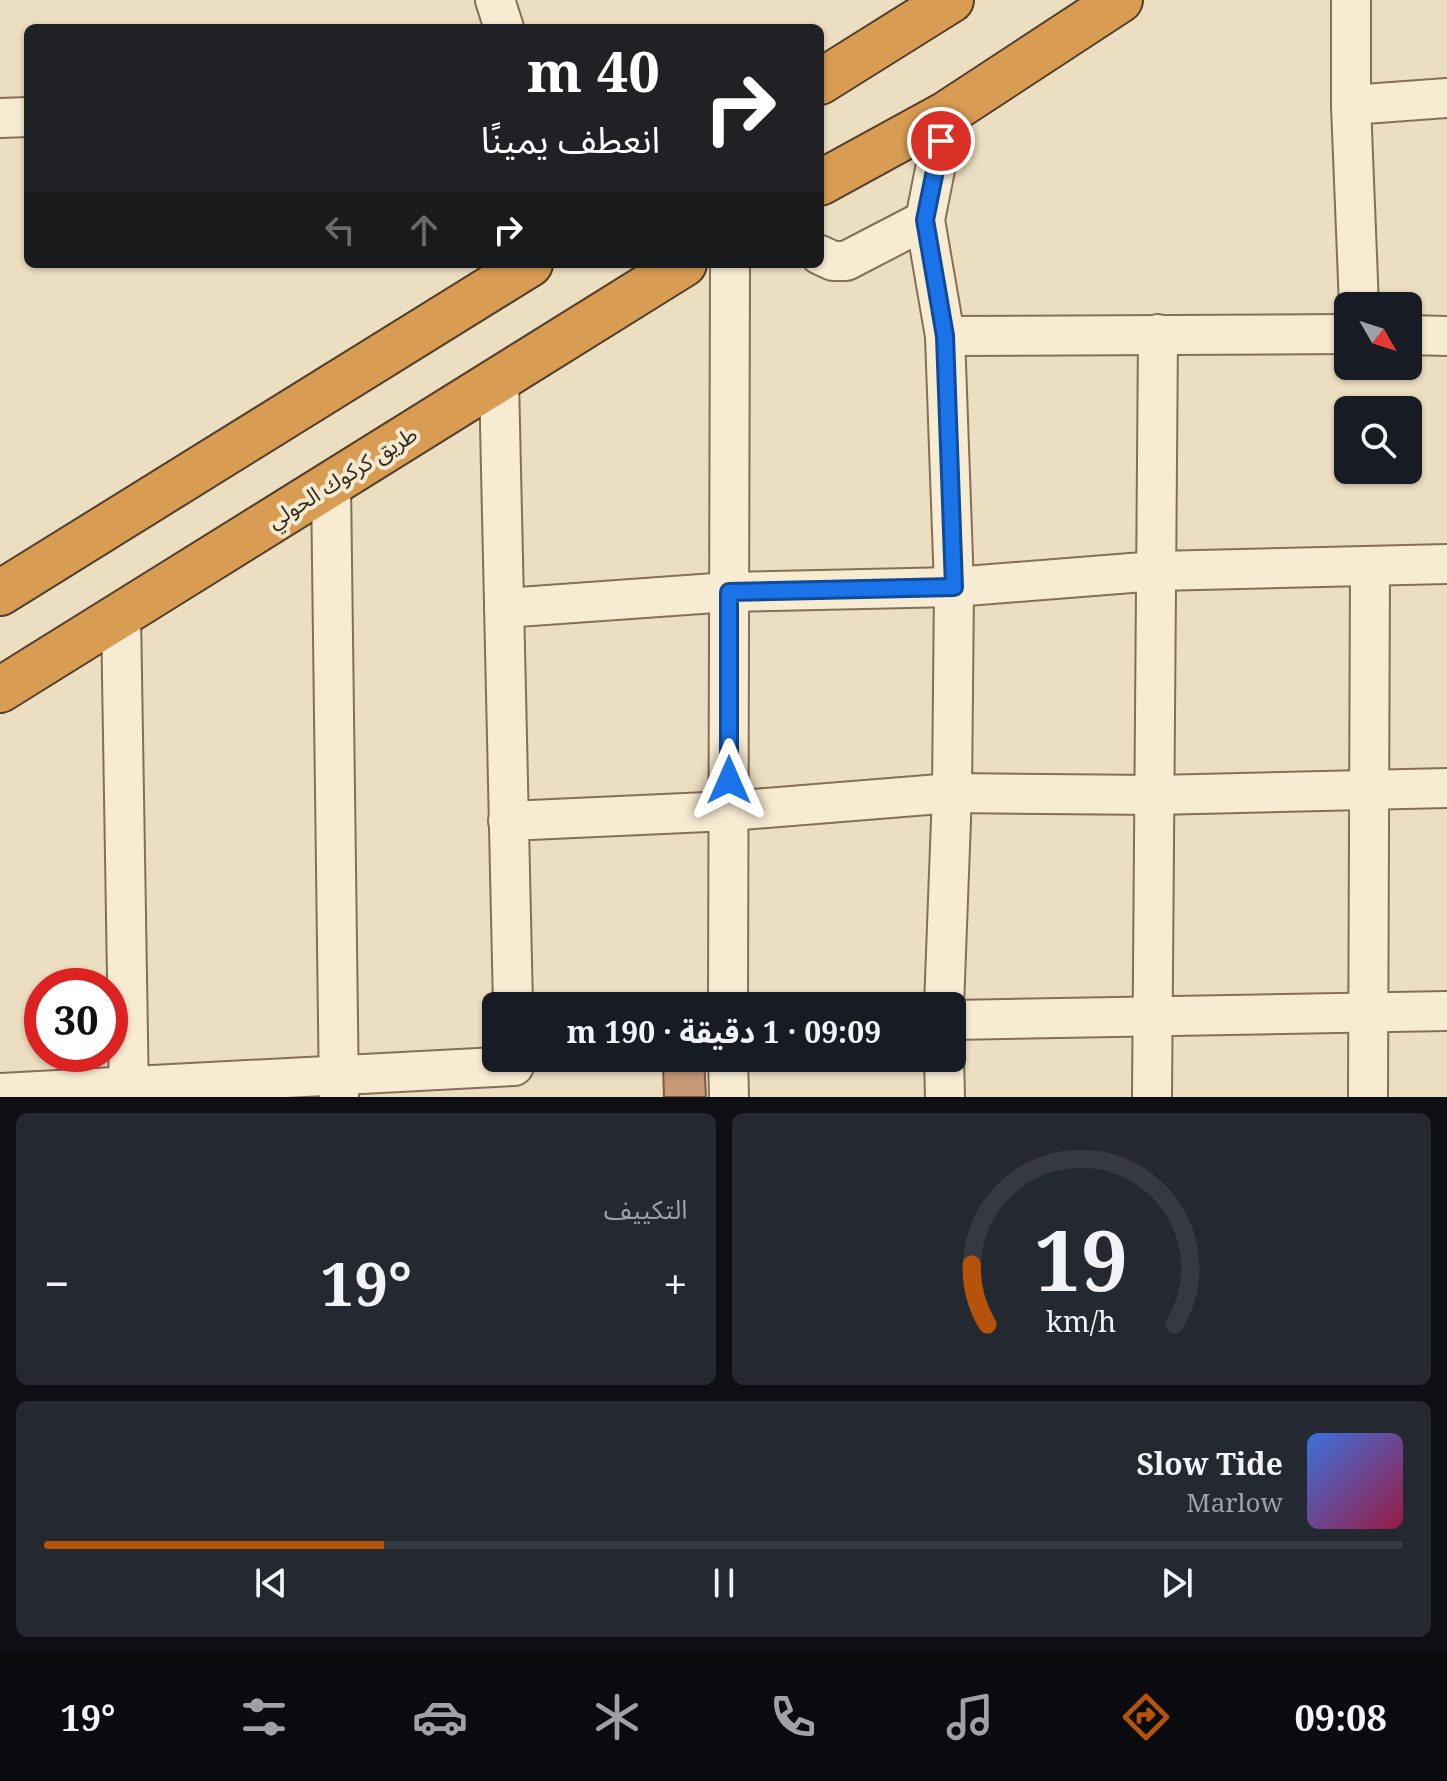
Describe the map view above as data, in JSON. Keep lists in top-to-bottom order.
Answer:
{
  "streets": {
    "highway": ["طريق كركوك الحولي"]
  },
  "north": "bottom right",
  "page": {
    "turn": ["40 m", "انعطف يمينًا"],
    "limit": "30",
    "trip": "09:09 · 1 دقيقة · 190 m",
    "tile": "التكييف",
    "heat": ["−", "19°", "+"],
    "song": ["Slow Tide", "Marlow"],
    "tabs": ["09:08", "19°"],
    "gauge": ["19", "km/h"]
  }
}
